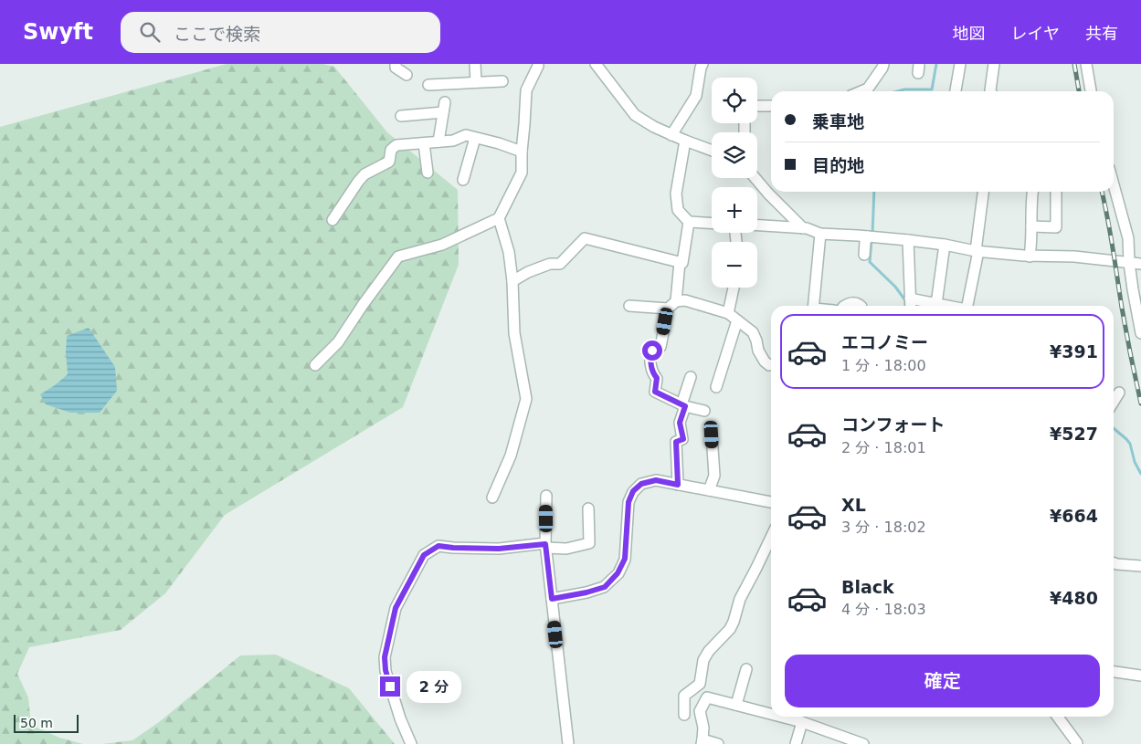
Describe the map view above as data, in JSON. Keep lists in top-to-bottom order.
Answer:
{
  "scale_bar": "50 m",
  "page": {
    "header": "Swyft",
    "search": "ここで検索",
    "nav": ["地図", "レイヤ", "共有"],
    "map_buttons": ["+", "−"],
    "banner": ["乗車地", "目的地"],
    "list": [
      {
        "name": "エコノミー",
        "note": "1 分 · 18:00",
        "value": "¥391"
      },
      {
        "name": "コンフォート",
        "note": "2 分 · 18:01",
        "value": "¥527"
      },
      {
        "name": "XL",
        "note": "3 分 · 18:02",
        "value": "¥664"
      },
      {
        "name": "Black",
        "note": "4 分 · 18:03",
        "value": "¥480"
      }
    ],
    "buttons": "確定",
    "bubble": "2 分",
    "scale": "50 m"
  }
}
